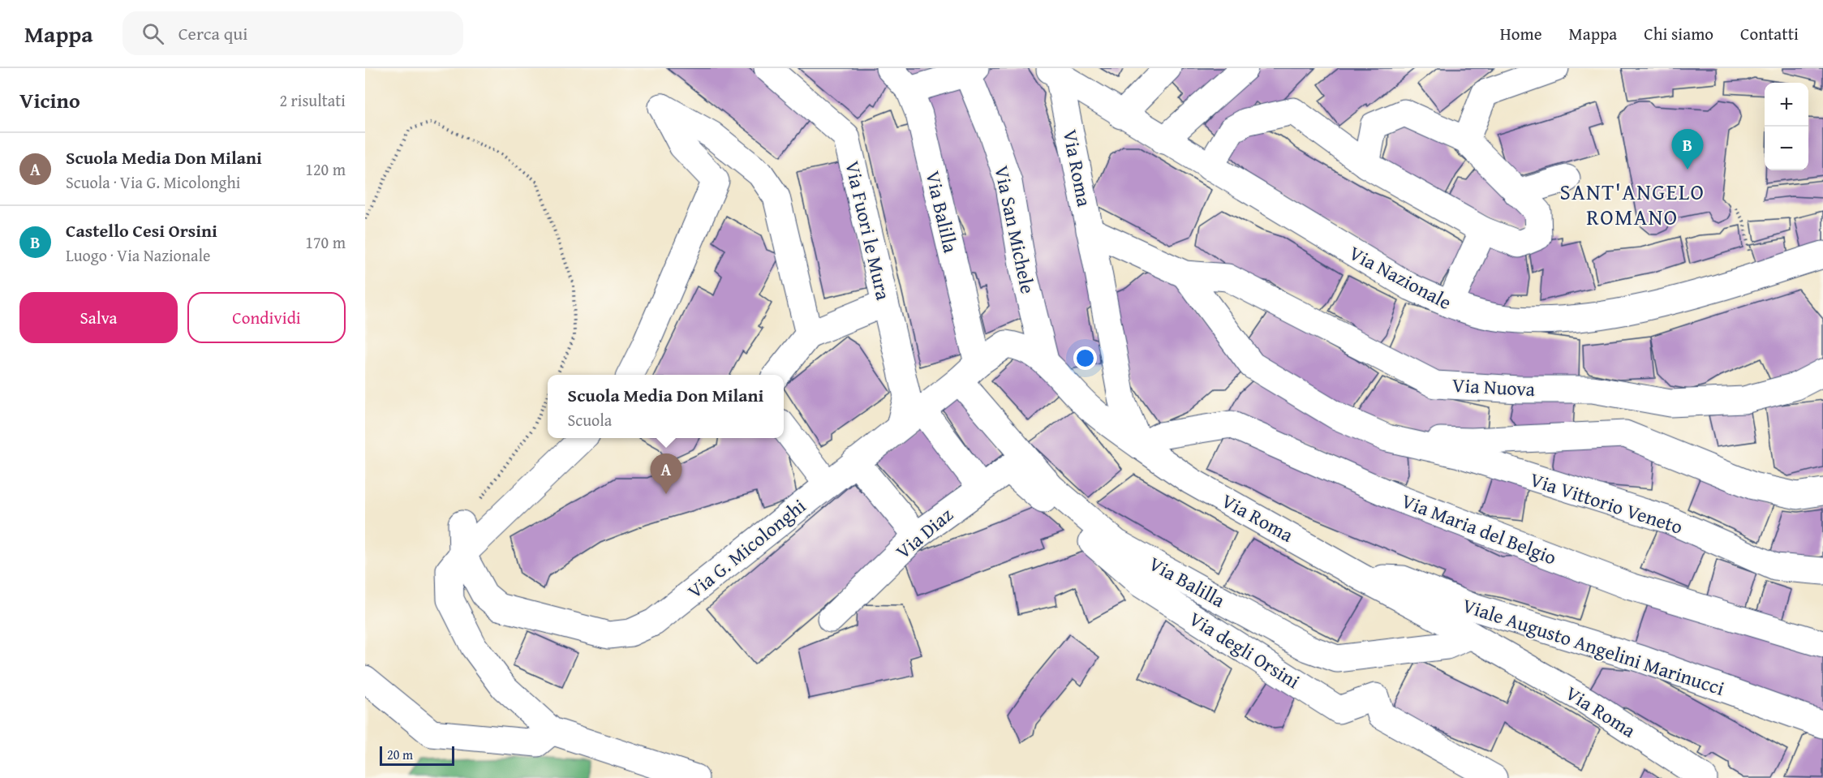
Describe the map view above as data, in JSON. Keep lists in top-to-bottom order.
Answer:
{
  "streets": {
    "street": [
      "Via Roma",
      "Via Balilla",
      "Via San Michele",
      "Via Fuori le Mura",
      "Via Nazionale",
      "Via Nuova",
      "Via Vittorio Veneto",
      "Via Maria del Belgio",
      "Via Diaz",
      "Via G. Micolonghi",
      "Viale Augusto Angelini Marinucci",
      "Via degli Orsini"
    ]
  },
  "crossings": [
    ["Via Roma", "Via Balilla"],
    ["Via Roma", "Via Nazionale"],
    ["Via Roma", "Via Maria del Belgio"],
    ["Via Roma", "Viale Augusto Angelini Marinucci"],
    ["Via Balilla", "Via Diaz"],
    ["Via Balilla", "Via G. Micolonghi"],
    ["Via Balilla", "Via degli Orsini"],
    ["Via San Michele", "Via G. Micolonghi"],
    ["Via Fuori le Mura", "Via G. Micolonghi"],
    ["Via Diaz", "Via degli Orsini"]
  ],
  "districts": ["SANT'ANGELO ROMANO"],
  "scale_bar": "20 m",
  "page": {
    "header": "Mappa",
    "search": "Cerca qui",
    "nav": [
      "Home",
      "Mappa",
      "Chi siamo",
      "Contatti"
    ],
    "heading": ["Vicino", "2 risultati"],
    "map_buttons": ["+", "−"],
    "pins": ["B", "A"],
    "list": [
      {
        "mark": "A",
        "name": "Scuola Media Don Milani",
        "note": "Scuola · Via G. Micolonghi",
        "value": "120 m"
      },
      {
        "mark": "B",
        "name": "Castello Cesi Orsini",
        "note": "Luogo · Via Nazionale",
        "value": "170 m"
      }
    ],
    "buttons": ["Salva", "Condividi"],
    "popup": ["Scuola Media Don Milani", "Scuola"],
    "scale": "20 m"
  }
}
